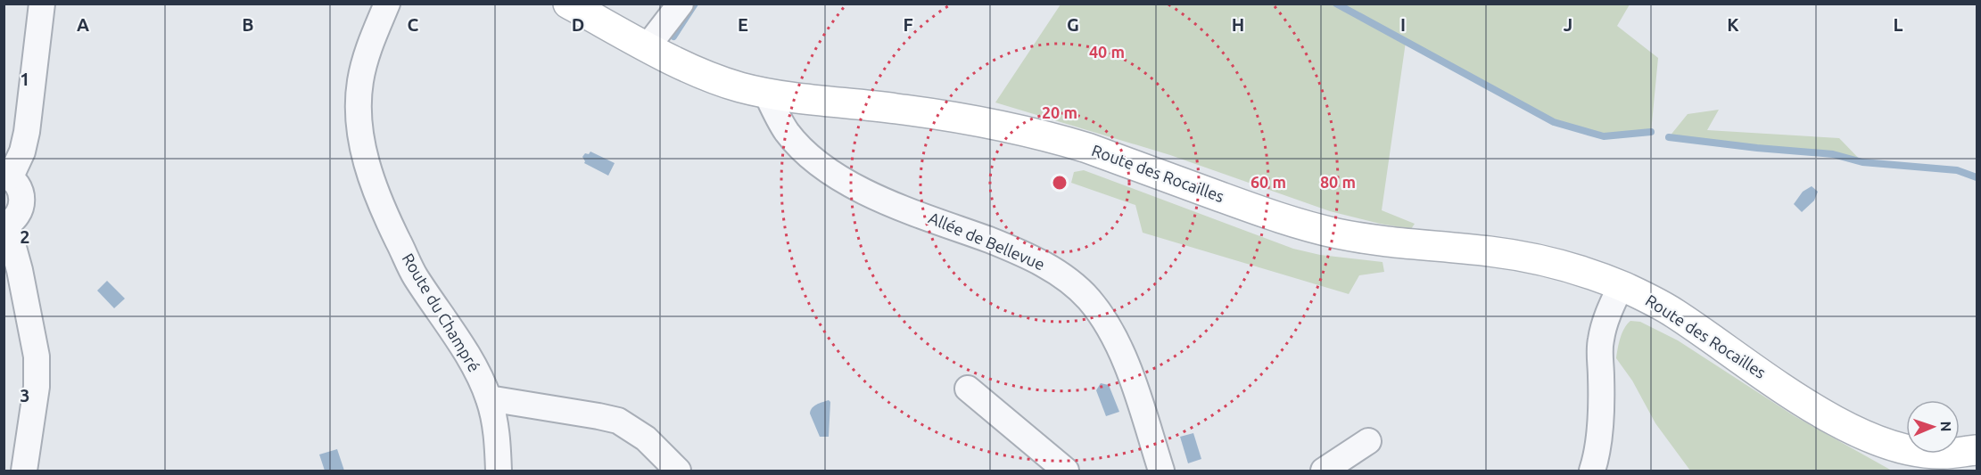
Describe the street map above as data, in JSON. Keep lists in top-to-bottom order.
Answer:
{
  "streets": {
    "street": ["Route des Rocailles", "Allée de Bellevue", "Route du Champré"]
  },
  "crossings": [
    ["Route des Rocailles", "Allée de Bellevue"]
  ],
  "north": "right",
  "grid": {
    "columns": [
      "A",
      "B",
      "C",
      "D",
      "E",
      "F",
      "G",
      "H",
      "I",
      "J",
      "K",
      "L"
    ],
    "rows": ["1", "2", "3"]
  },
  "rings": [
    "40 m",
    "20 m",
    "60 m",
    "80 m"
  ]
}
